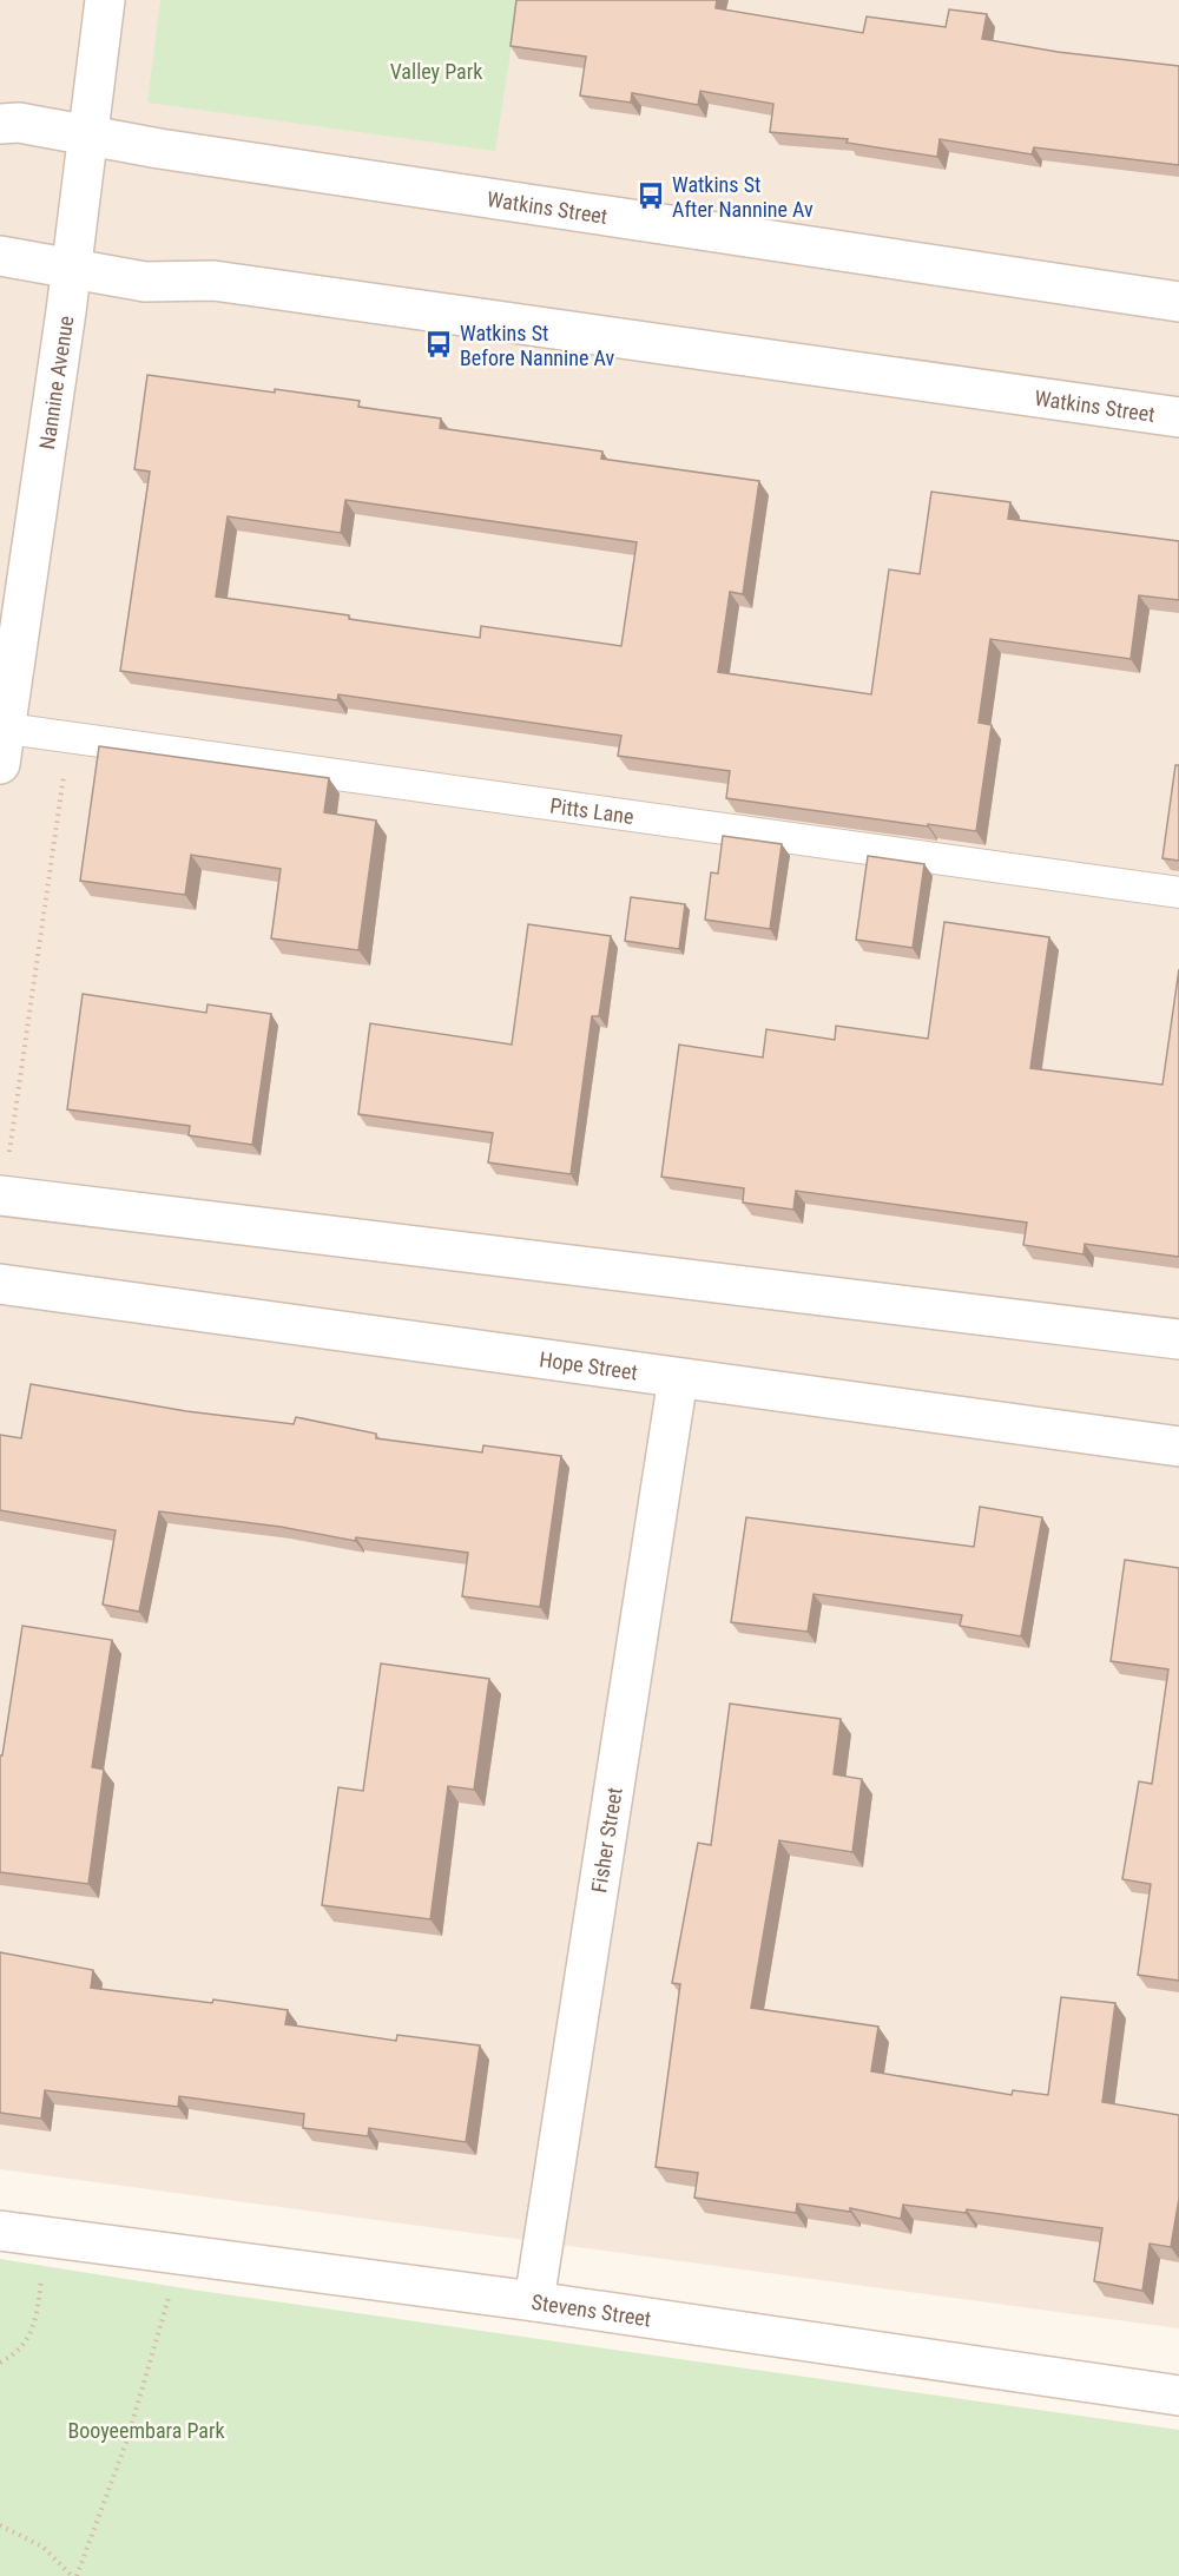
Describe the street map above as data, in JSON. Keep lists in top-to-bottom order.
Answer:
{
  "streets": {
    "street": [
      "Watkins Street",
      "Nannine Avenue",
      "Hope Street",
      "Fisher Street",
      "Stevens Street"
    ],
    "lane": ["Pitts Lane"]
  },
  "crossings": [
    ["Watkins Street", "Nannine Avenue"],
    ["Nannine Avenue", "Pitts Lane"],
    ["Hope Street", "Fisher Street"],
    ["Fisher Street", "Stevens Street"]
  ],
  "parks": ["Valley Park", "Booyeembara Park"],
  "places": {
    "bus stop": ["Watkins St After Nannine Av", "Watkins St Before Nannine Av"]
  }
}
